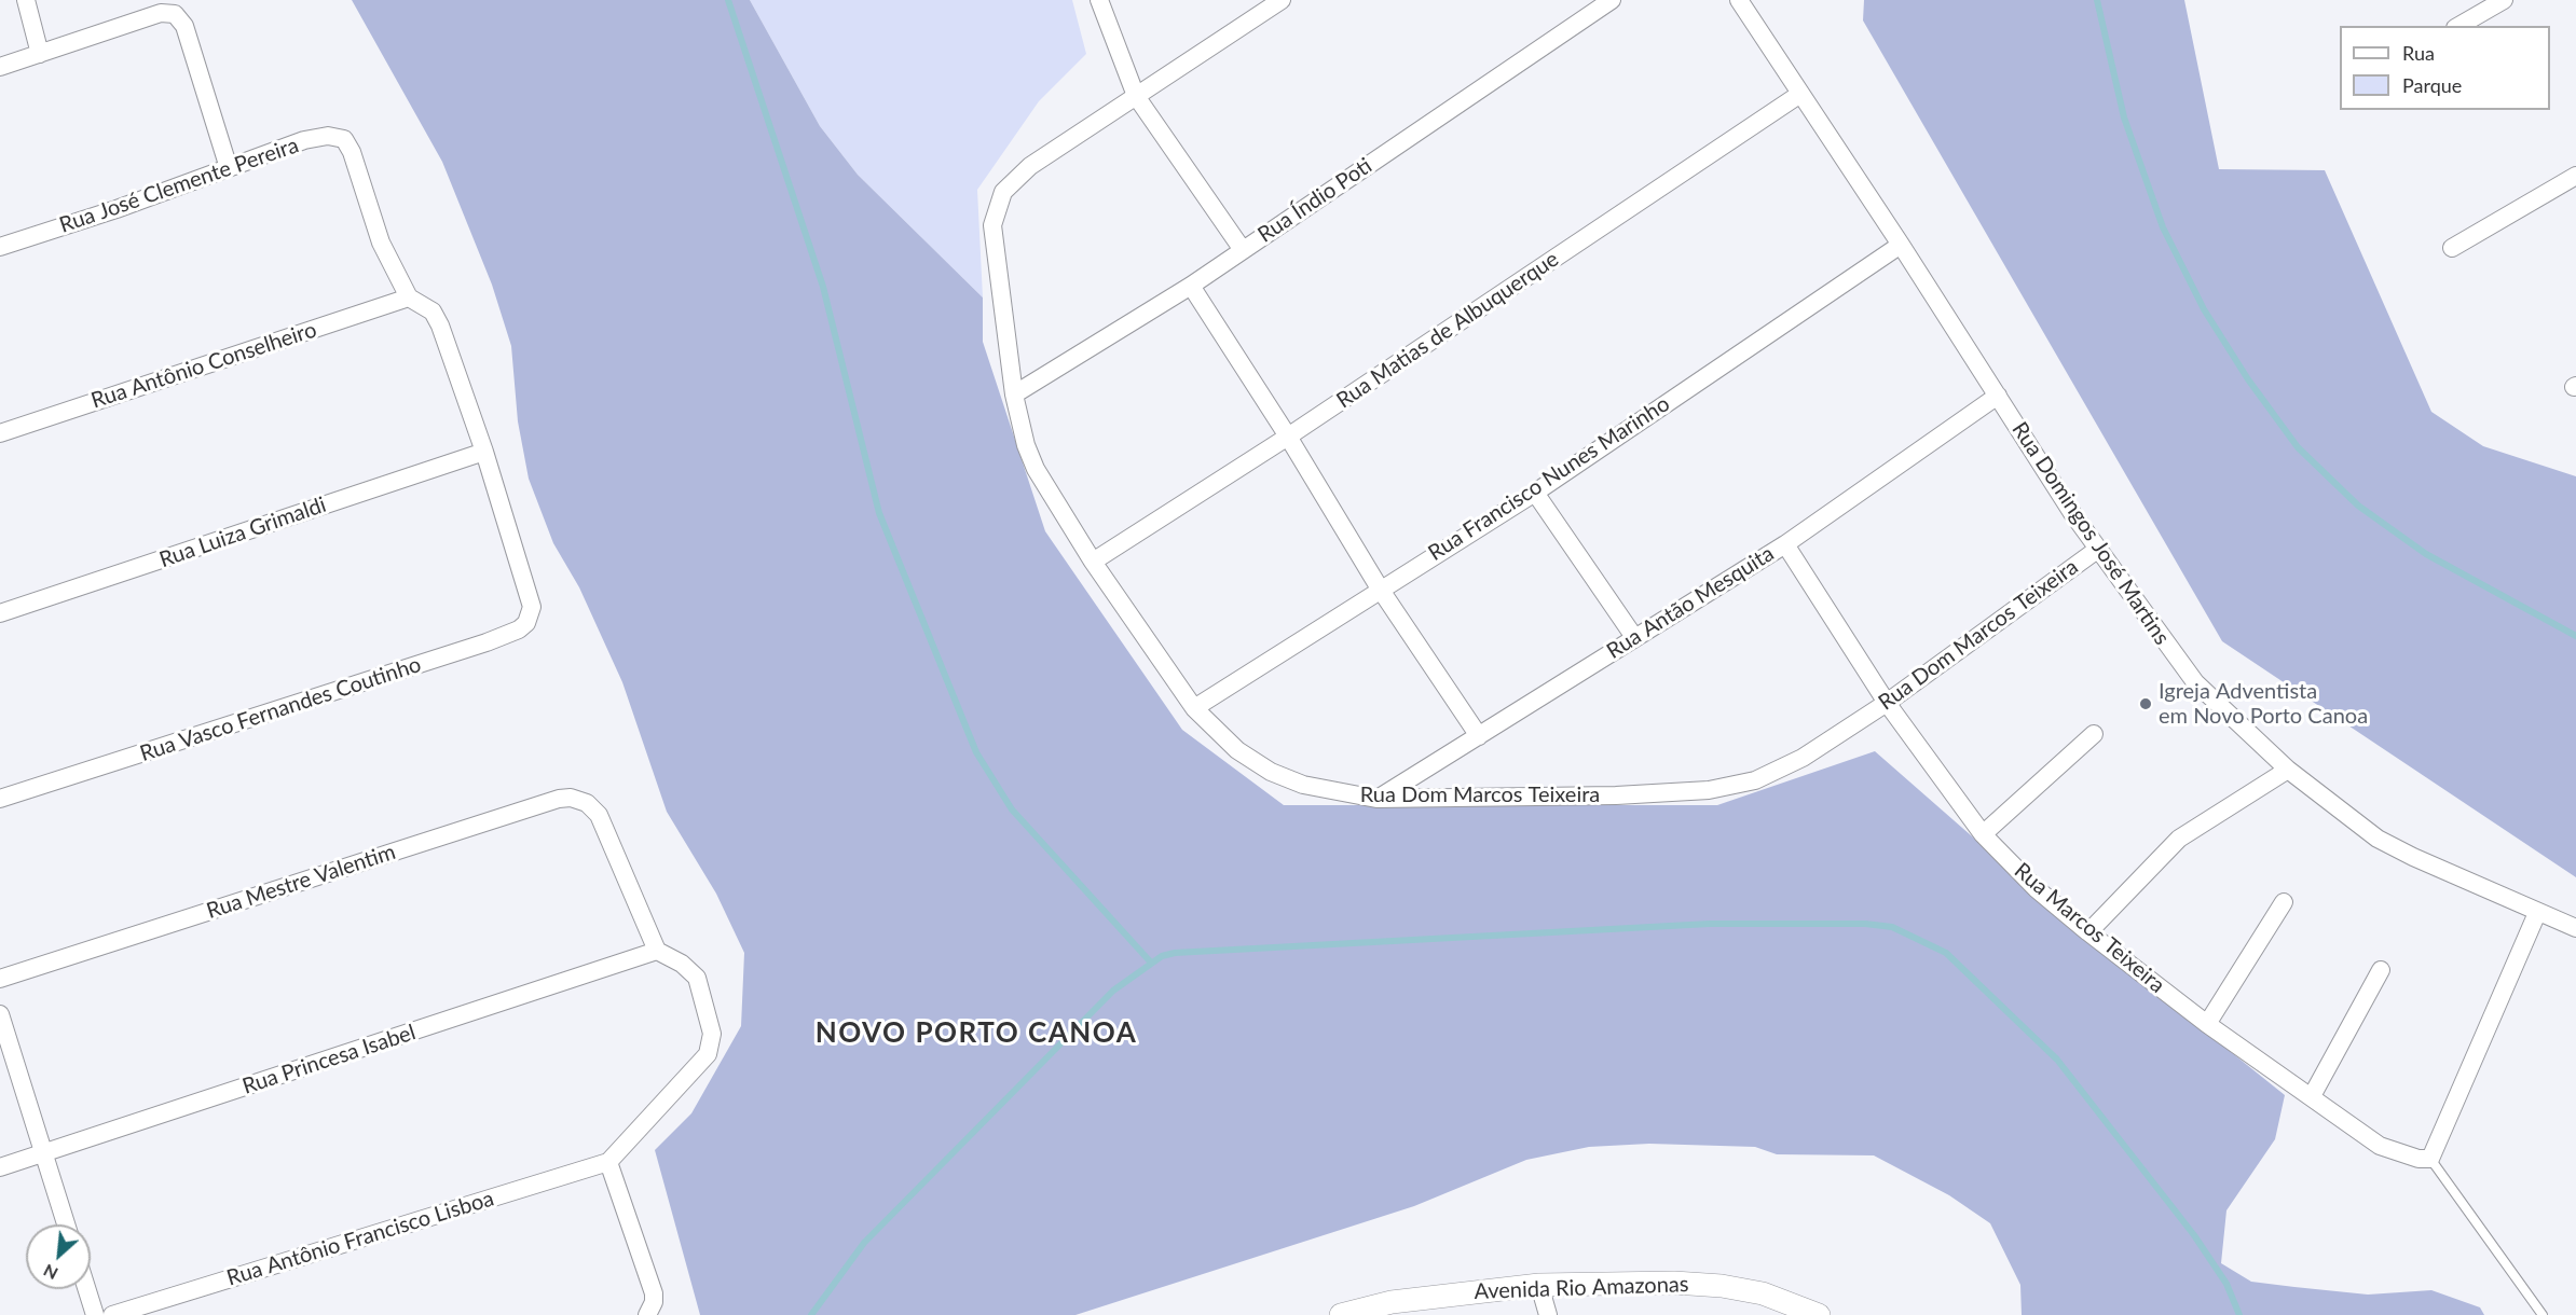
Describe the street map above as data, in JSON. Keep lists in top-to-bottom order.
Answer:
{
  "streets": {
    "street": [
      "Rua José Clemente Pereira",
      "Rua Índio Poti",
      "Rua Matias de Albuquerque",
      "Rua Antônio Conselheiro",
      "Rua Francisco Nunes Marinho",
      "Rua Luiza Grimaldi",
      "Rua Domingos José Martins",
      "Rua Antão Mesquita",
      "Rua Dom Marcos Teixeira",
      "Rua Vasco Fernandes Coutinho",
      "Rua Mestre Valentim",
      "Rua Marcos Teixeira",
      "Rua Princesa Isabel",
      "Rua Antônio Francisco Lisboa",
      "Avenida Rio Amazonas"
    ]
  },
  "crossings": [
    ["Rua José Clemente Pereira", "Rua Antônio Conselheiro"],
    ["Rua Índio Poti", "Rua Dom Marcos Teixeira"],
    ["Rua Matias de Albuquerque", "Rua Domingos José Martins"],
    ["Rua Matias de Albuquerque", "Rua Dom Marcos Teixeira"],
    ["Rua Francisco Nunes Marinho", "Rua Domingos José Martins"],
    ["Rua Francisco Nunes Marinho", "Rua Dom Marcos Teixeira"],
    ["Rua Luiza Grimaldi", "Rua Vasco Fernandes Coutinho"],
    ["Rua Domingos José Martins", "Rua Antão Mesquita"],
    ["Rua Domingos José Martins", "Rua Dom Marcos Teixeira"],
    ["Rua Antão Mesquita", "Rua Dom Marcos Teixeira"],
    ["Rua Antão Mesquita", "Rua Marcos Teixeira"],
    ["Rua Dom Marcos Teixeira", "Rua Marcos Teixeira"],
    ["Rua Mestre Valentim", "Rua Princesa Isabel"]
  ],
  "districts": ["NOVO PORTO CANOA"],
  "places": ["Igreja Adventista em Novo Porto Canoa"],
  "legend": ["Rua", "Parque"],
  "north": "bottom left"
}
